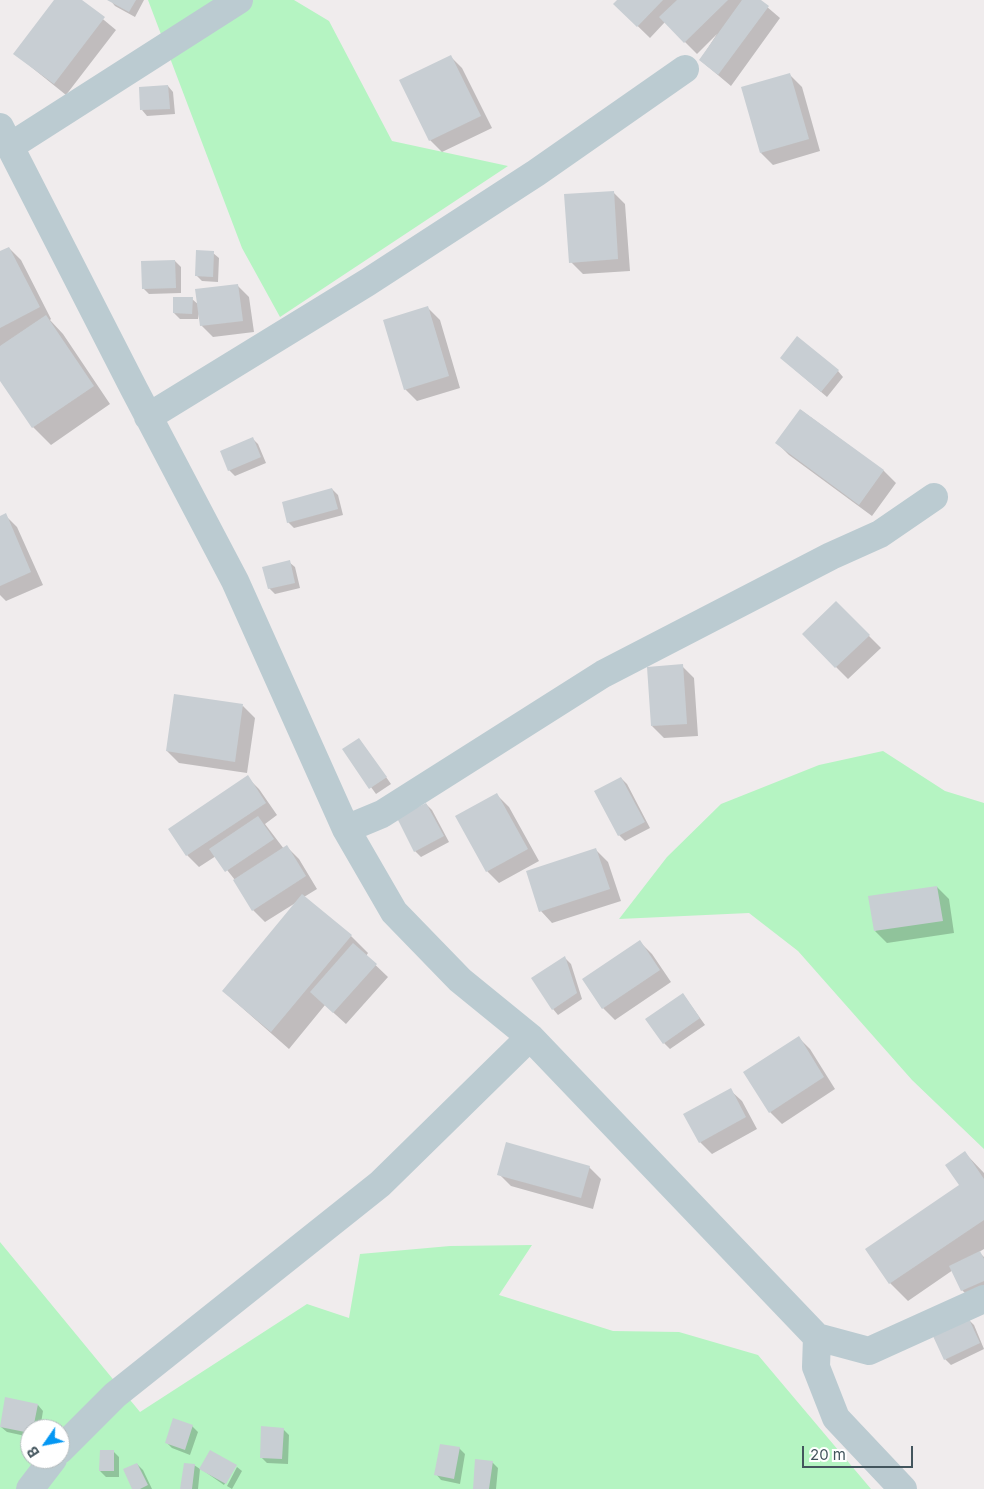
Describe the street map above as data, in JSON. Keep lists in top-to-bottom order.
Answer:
{
  "scale_bar": "20 m",
  "north": "bottom left"
}
